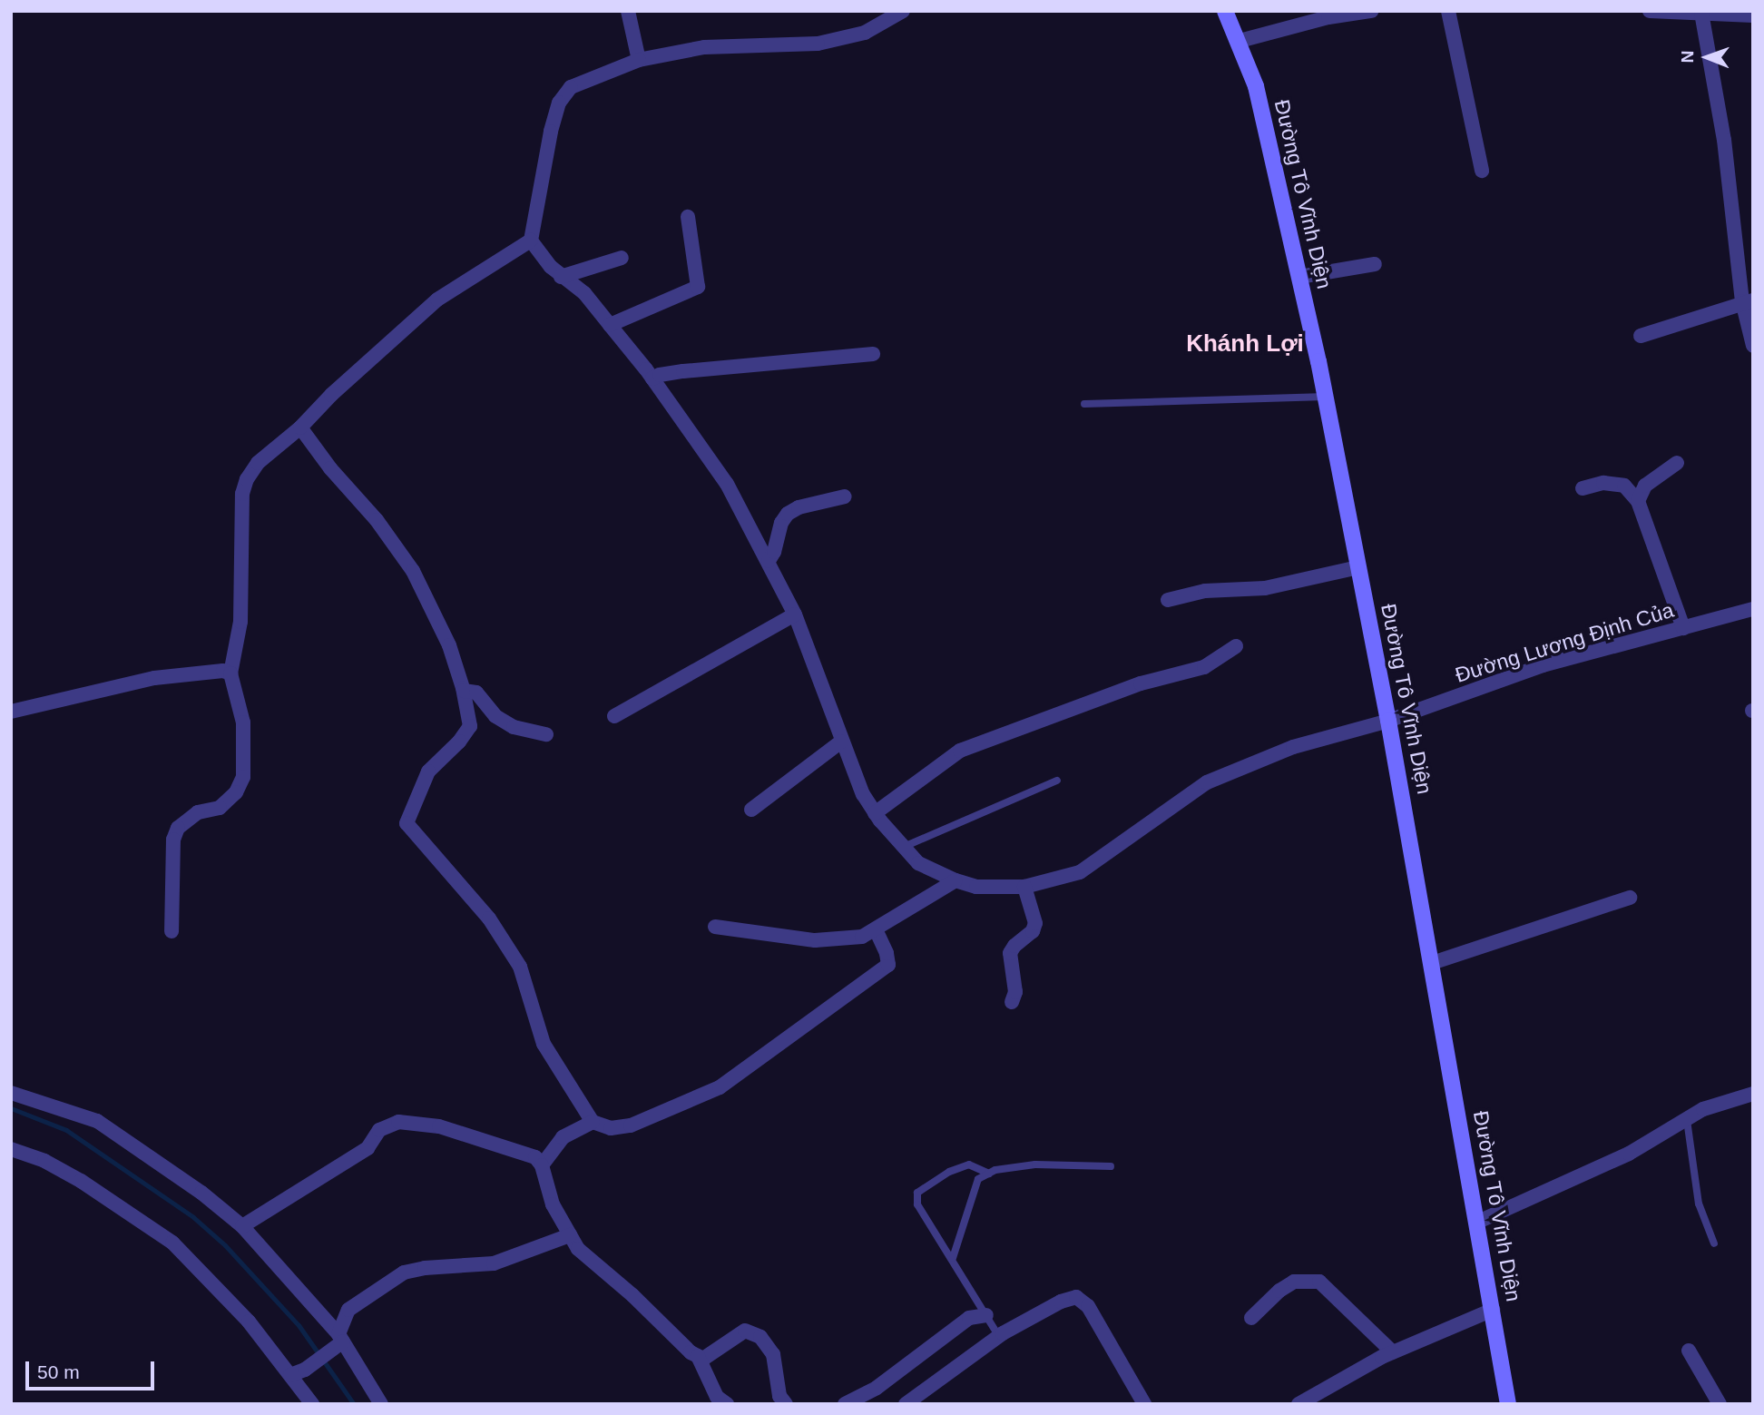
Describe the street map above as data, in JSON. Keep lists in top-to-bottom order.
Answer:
{
  "streets": {
    "main road": ["Đường Tô Vĩnh Diện"],
    "street": ["Đường Lương Định Của"]
  },
  "crossings": [
    ["Đường Tô Vĩnh Diện", "Đường Lương Định Của"]
  ],
  "districts": ["Khánh Lợi"],
  "scale_bar": "50 m",
  "north": "left"
}
